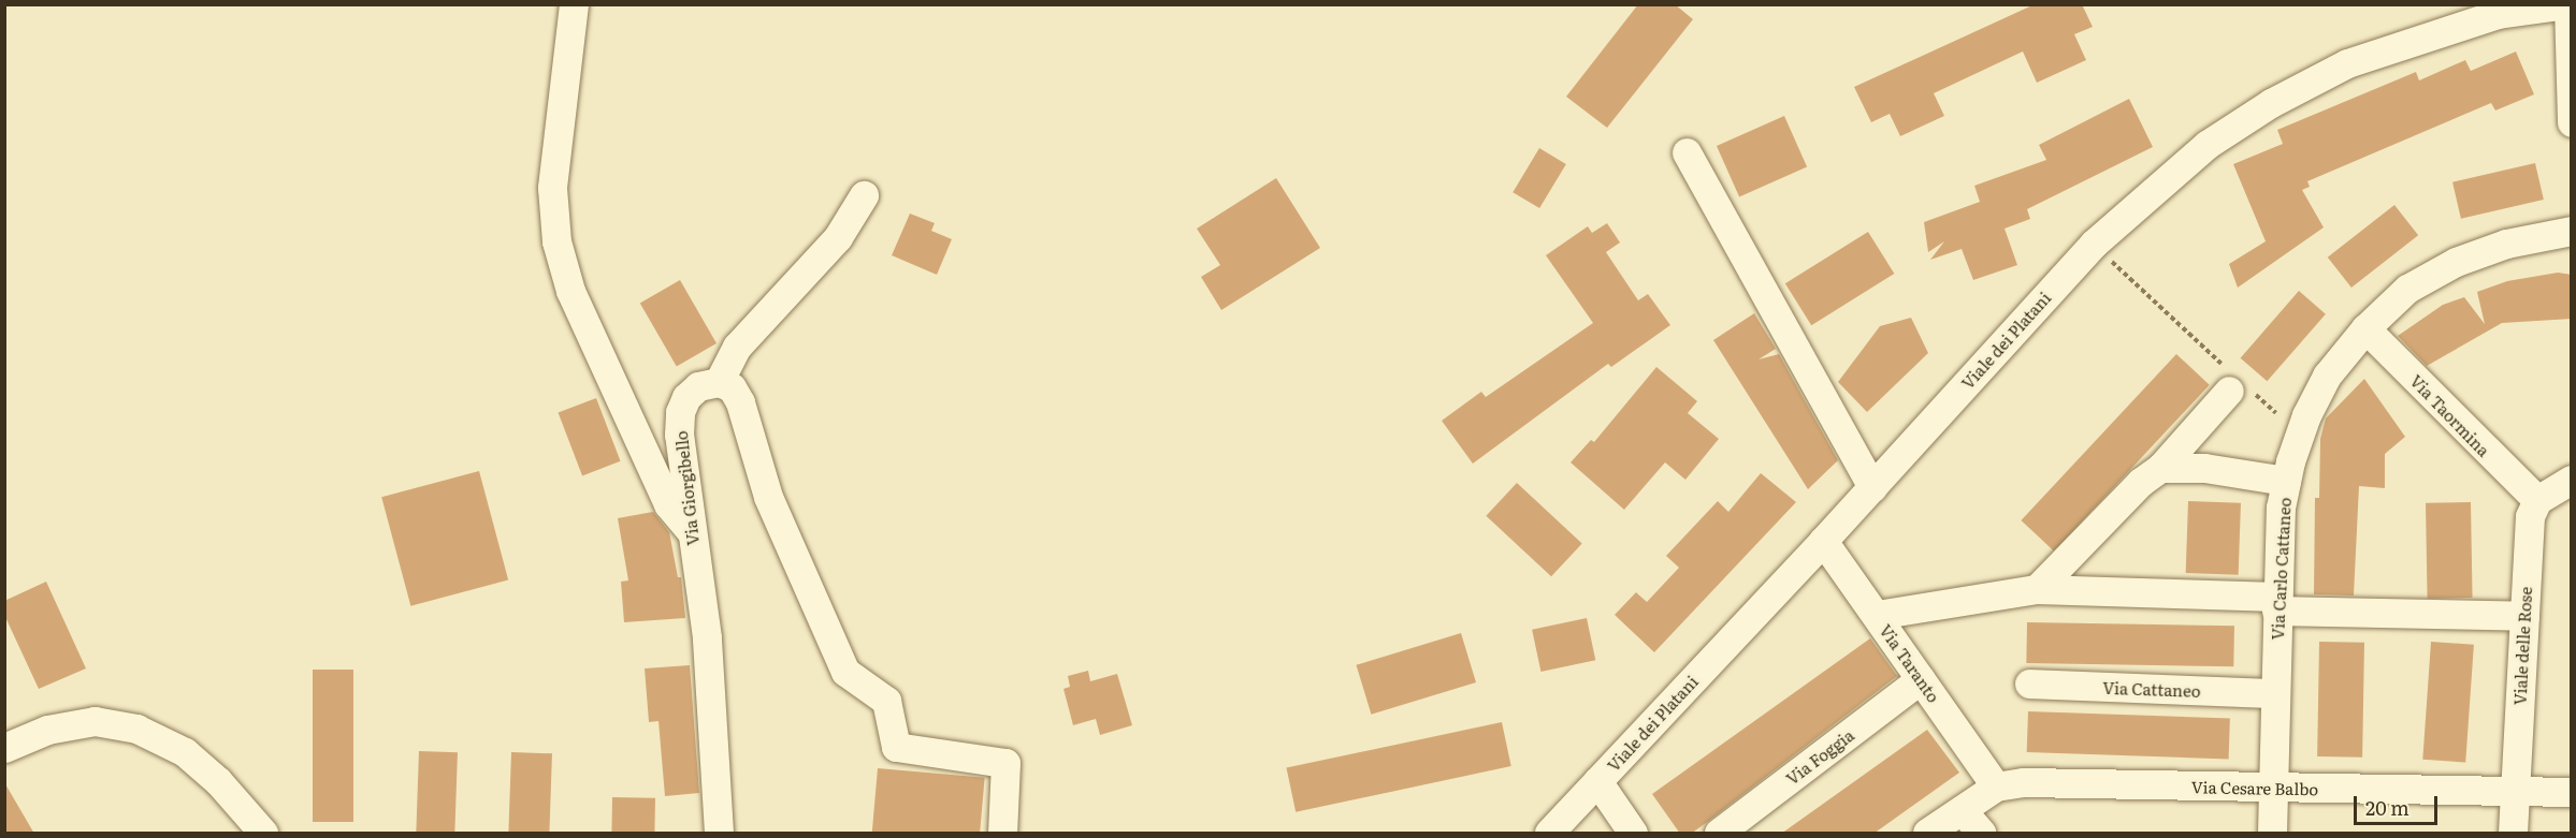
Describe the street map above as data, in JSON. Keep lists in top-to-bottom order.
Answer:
{
  "streets": {
    "street": [
      "Viale dei Platani",
      "Via Taormina",
      "Via Giorgibello",
      "Via Carlo Cattaneo",
      "Viale delle Rose",
      "Via Taranto",
      "Via Cattaneo",
      "Via Foggia",
      "Via Cesare Balbo"
    ]
  },
  "crossings": [
    ["Viale dei Platani", "Via Taranto"],
    ["Via Taormina", "Via Carlo Cattaneo"],
    ["Via Taormina", "Viale delle Rose"],
    ["Via Carlo Cattaneo", "Via Cattaneo"],
    ["Via Carlo Cattaneo", "Via Cesare Balbo"],
    ["Viale delle Rose", "Via Cesare Balbo"],
    ["Via Taranto", "Via Foggia"],
    ["Via Taranto", "Via Cesare Balbo"]
  ],
  "scale_bar": "20 m"
}
